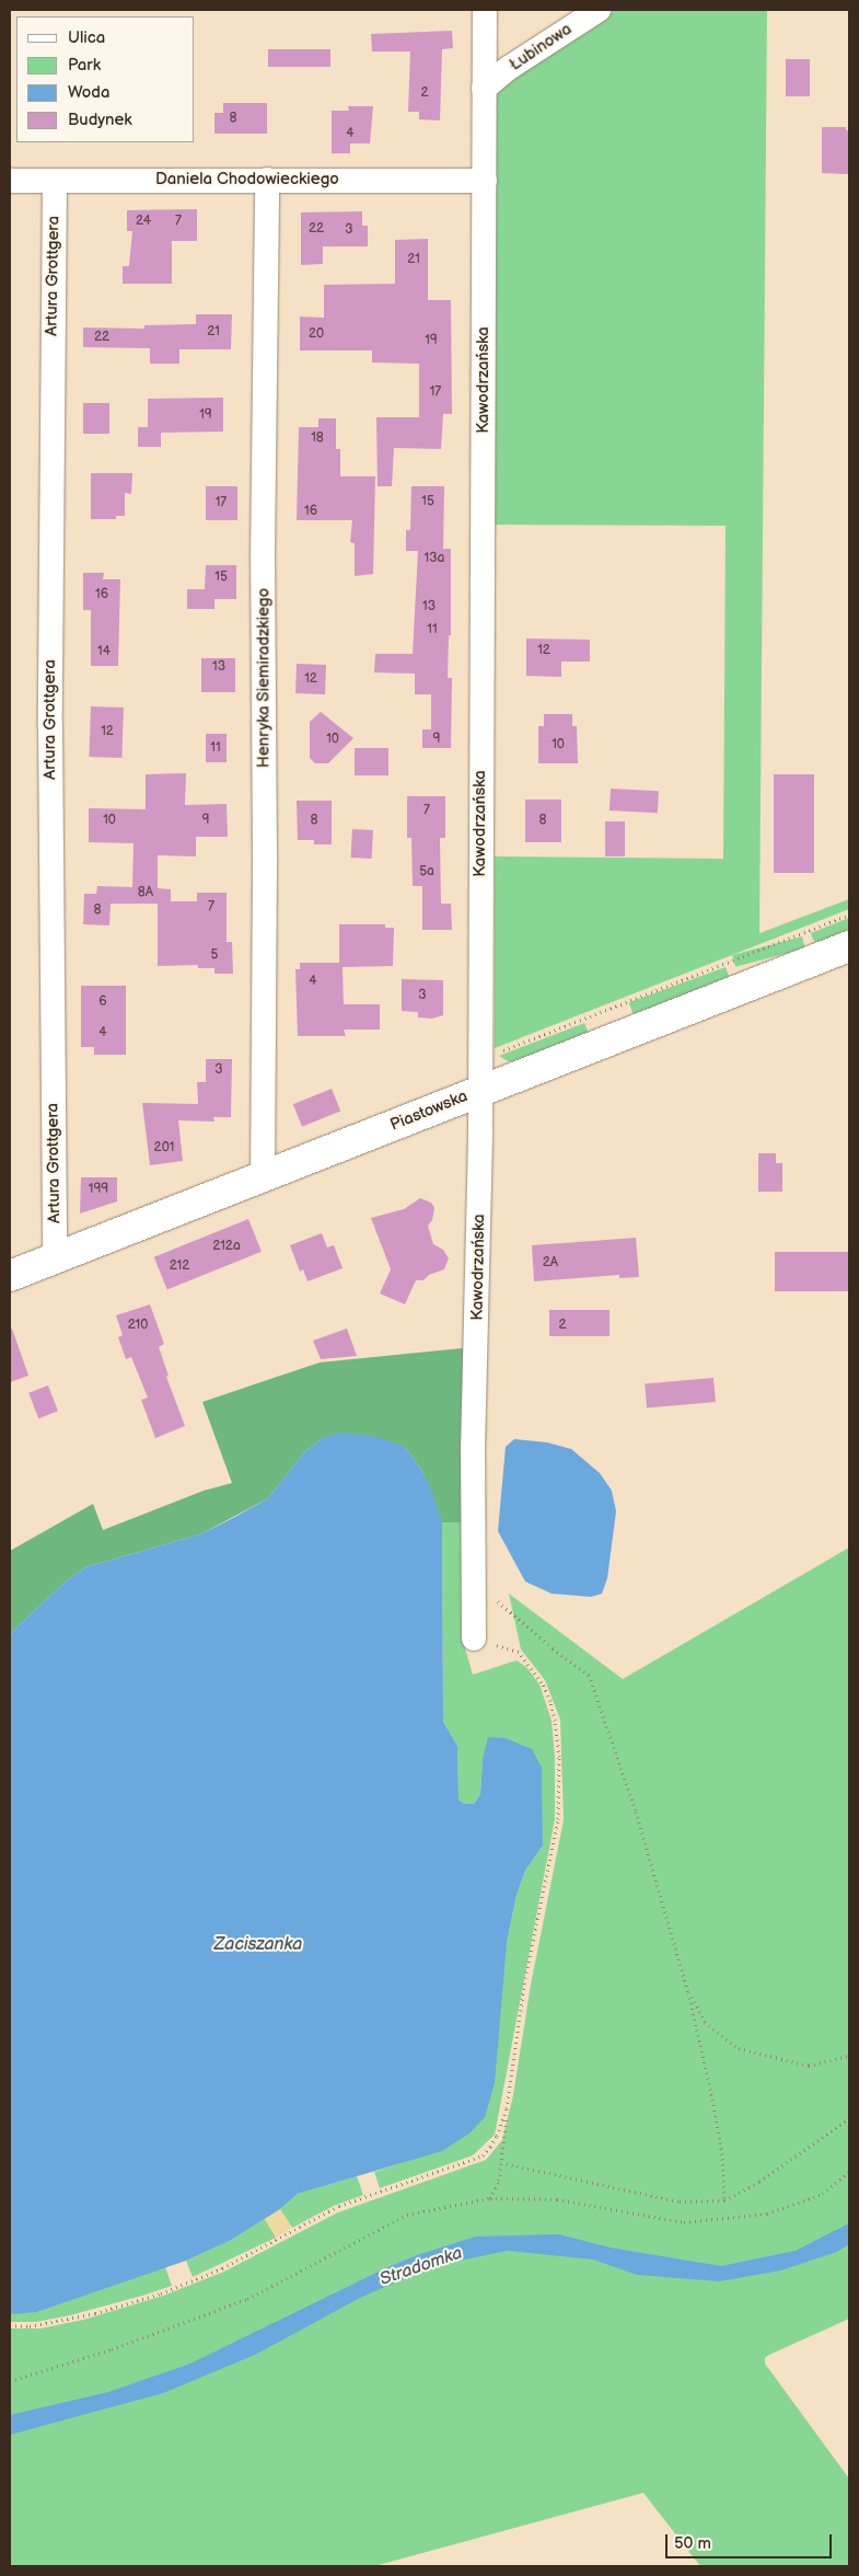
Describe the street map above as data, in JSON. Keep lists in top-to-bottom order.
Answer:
{
  "streets": {
    "street": [
      "Łubinowa",
      "Daniela Chodowieckiego",
      "Artura Grottgera",
      "Kawodrzańska",
      "Henryka Siemiradzkiego",
      "Piastowska"
    ]
  },
  "crossings": [
    ["Łubinowa", "Kawodrzańska"],
    ["Daniela Chodowieckiego", "Artura Grottgera"],
    ["Daniela Chodowieckiego", "Kawodrzańska"],
    ["Daniela Chodowieckiego", "Henryka Siemiradzkiego"],
    ["Artura Grottgera", "Piastowska"],
    ["Kawodrzańska", "Piastowska"],
    ["Henryka Siemiradzkiego", "Piastowska"]
  ],
  "water": ["Zaciszanka", "Stradomka"],
  "house_numbers": [
    "2",
    "8",
    "4",
    "24",
    "7",
    "22",
    "3",
    "21",
    "21",
    "20",
    "22",
    "19",
    "17",
    "19",
    "18",
    "15",
    "17",
    "16",
    "13a",
    "15",
    "16",
    "13",
    "11",
    "12",
    "14",
    "13",
    "12",
    "12",
    "10",
    "9",
    "10",
    "11",
    "7",
    "10",
    "9",
    "8",
    "8",
    "5a",
    "8A",
    "7",
    "8",
    "5",
    "4",
    "3",
    "6",
    "4",
    "3",
    "201",
    "199",
    "212a",
    "2A",
    "212",
    "210",
    "2"
  ],
  "legend": [
    "Ulica",
    "Park",
    "Woda",
    "Budynek"
  ],
  "scale_bar": "50 m"
}
